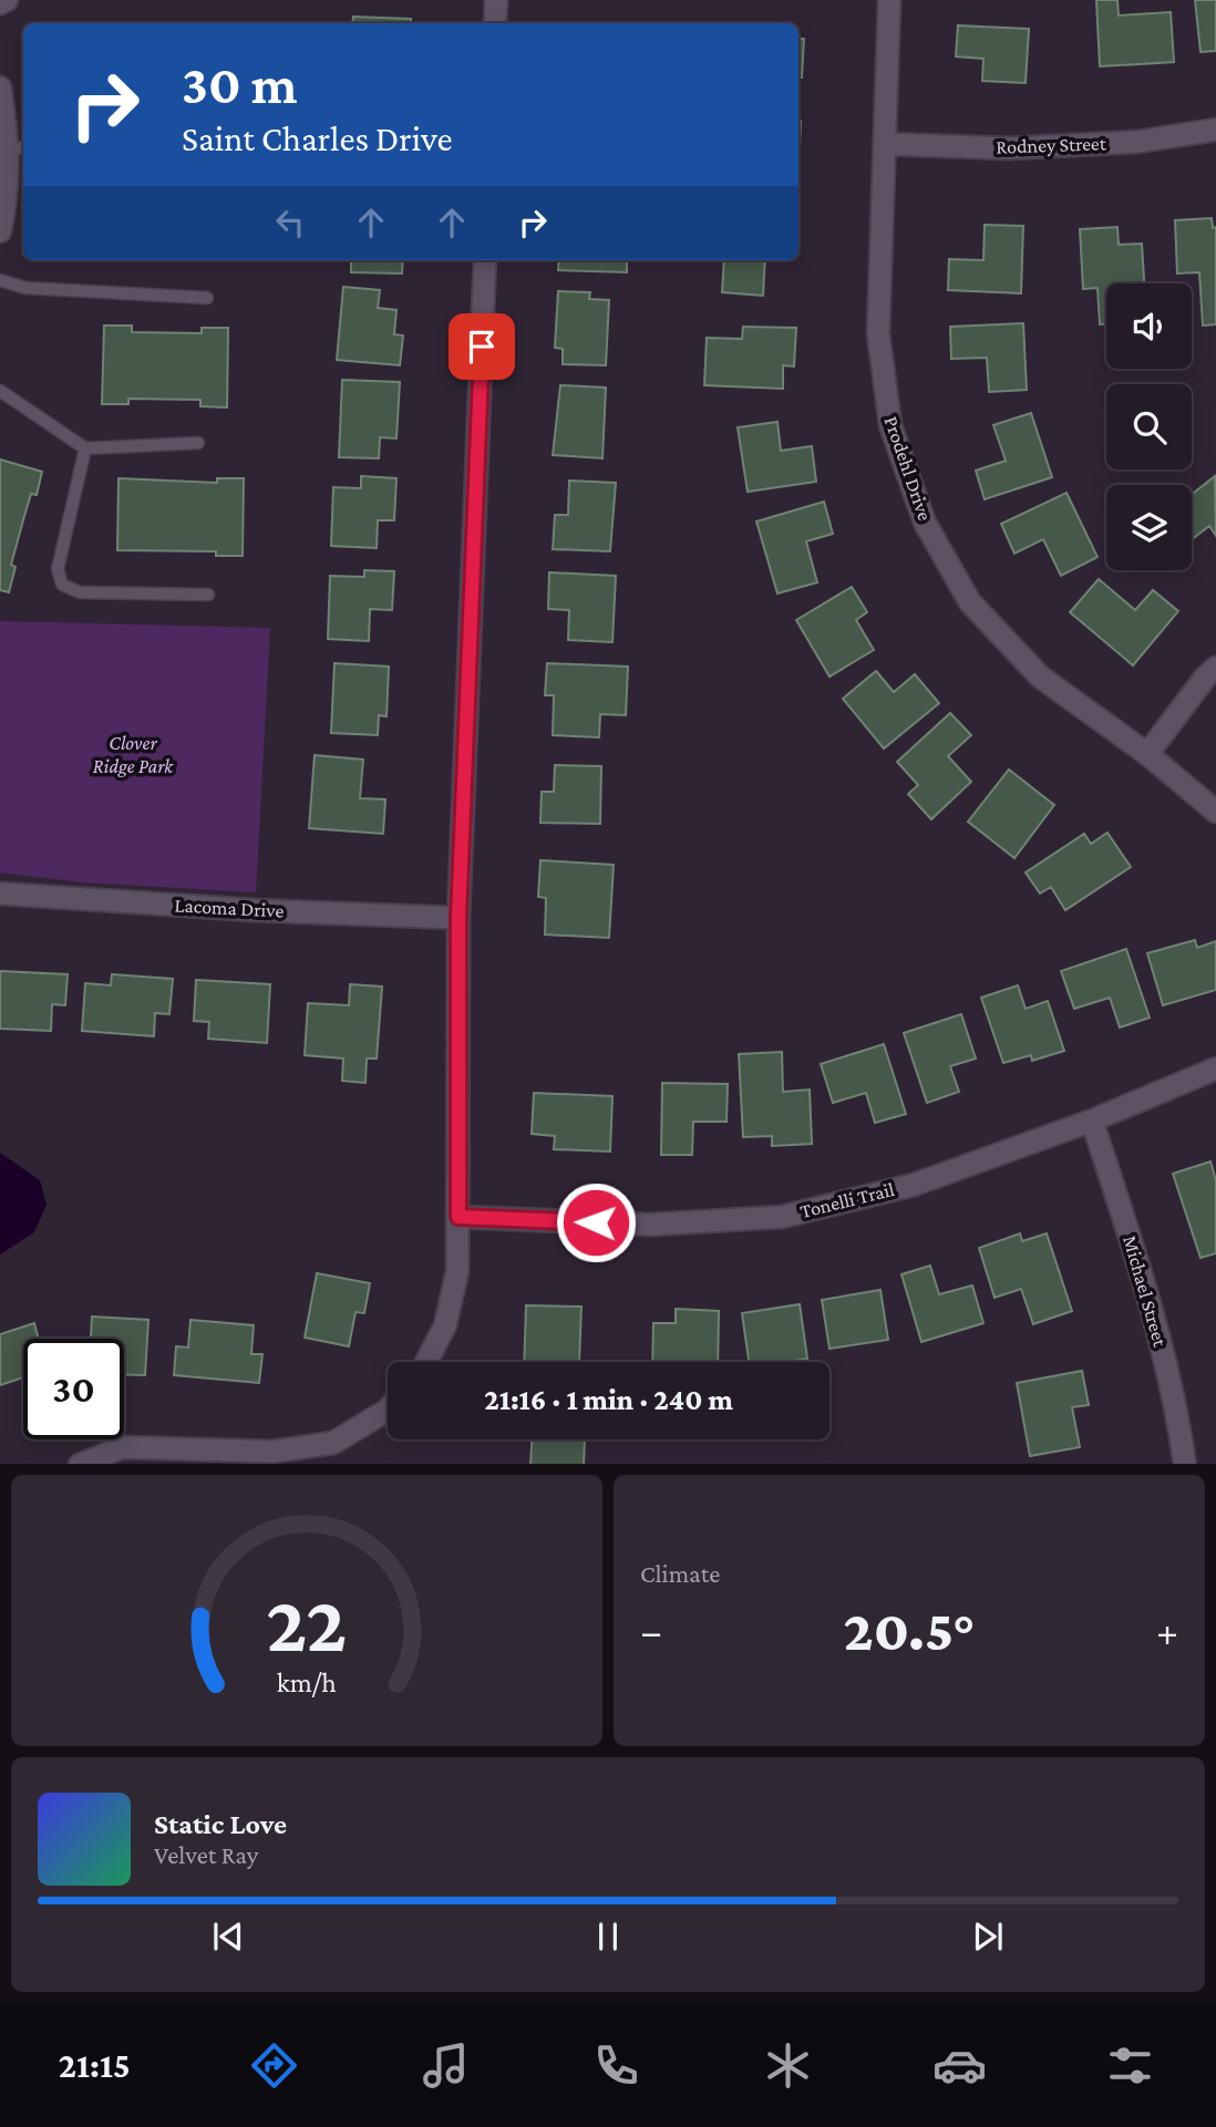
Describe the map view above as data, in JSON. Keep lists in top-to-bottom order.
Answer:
{
  "streets": {
    "street": [
      "Rodney Street",
      "Prodehl Drive",
      "Lacoma Drive",
      "Tonelli Trail",
      "Michael Street"
    ]
  },
  "crossings": [
    ["Rodney Street", "Prodehl Drive"],
    ["Tonelli Trail", "Michael Street"]
  ],
  "parks": ["Clover Ridge Park"],
  "page": {
    "turn": ["30 m", "Saint Charles Drive"],
    "limit": "30",
    "trip": "21:16 · 1 min · 240 m",
    "tile": "Climate",
    "heat": ["−", "20.5°", "+"],
    "song": ["Static Love", "Velvet Ray"],
    "tabs": "21:15",
    "gauge": ["22", "km/h"]
  }
}
